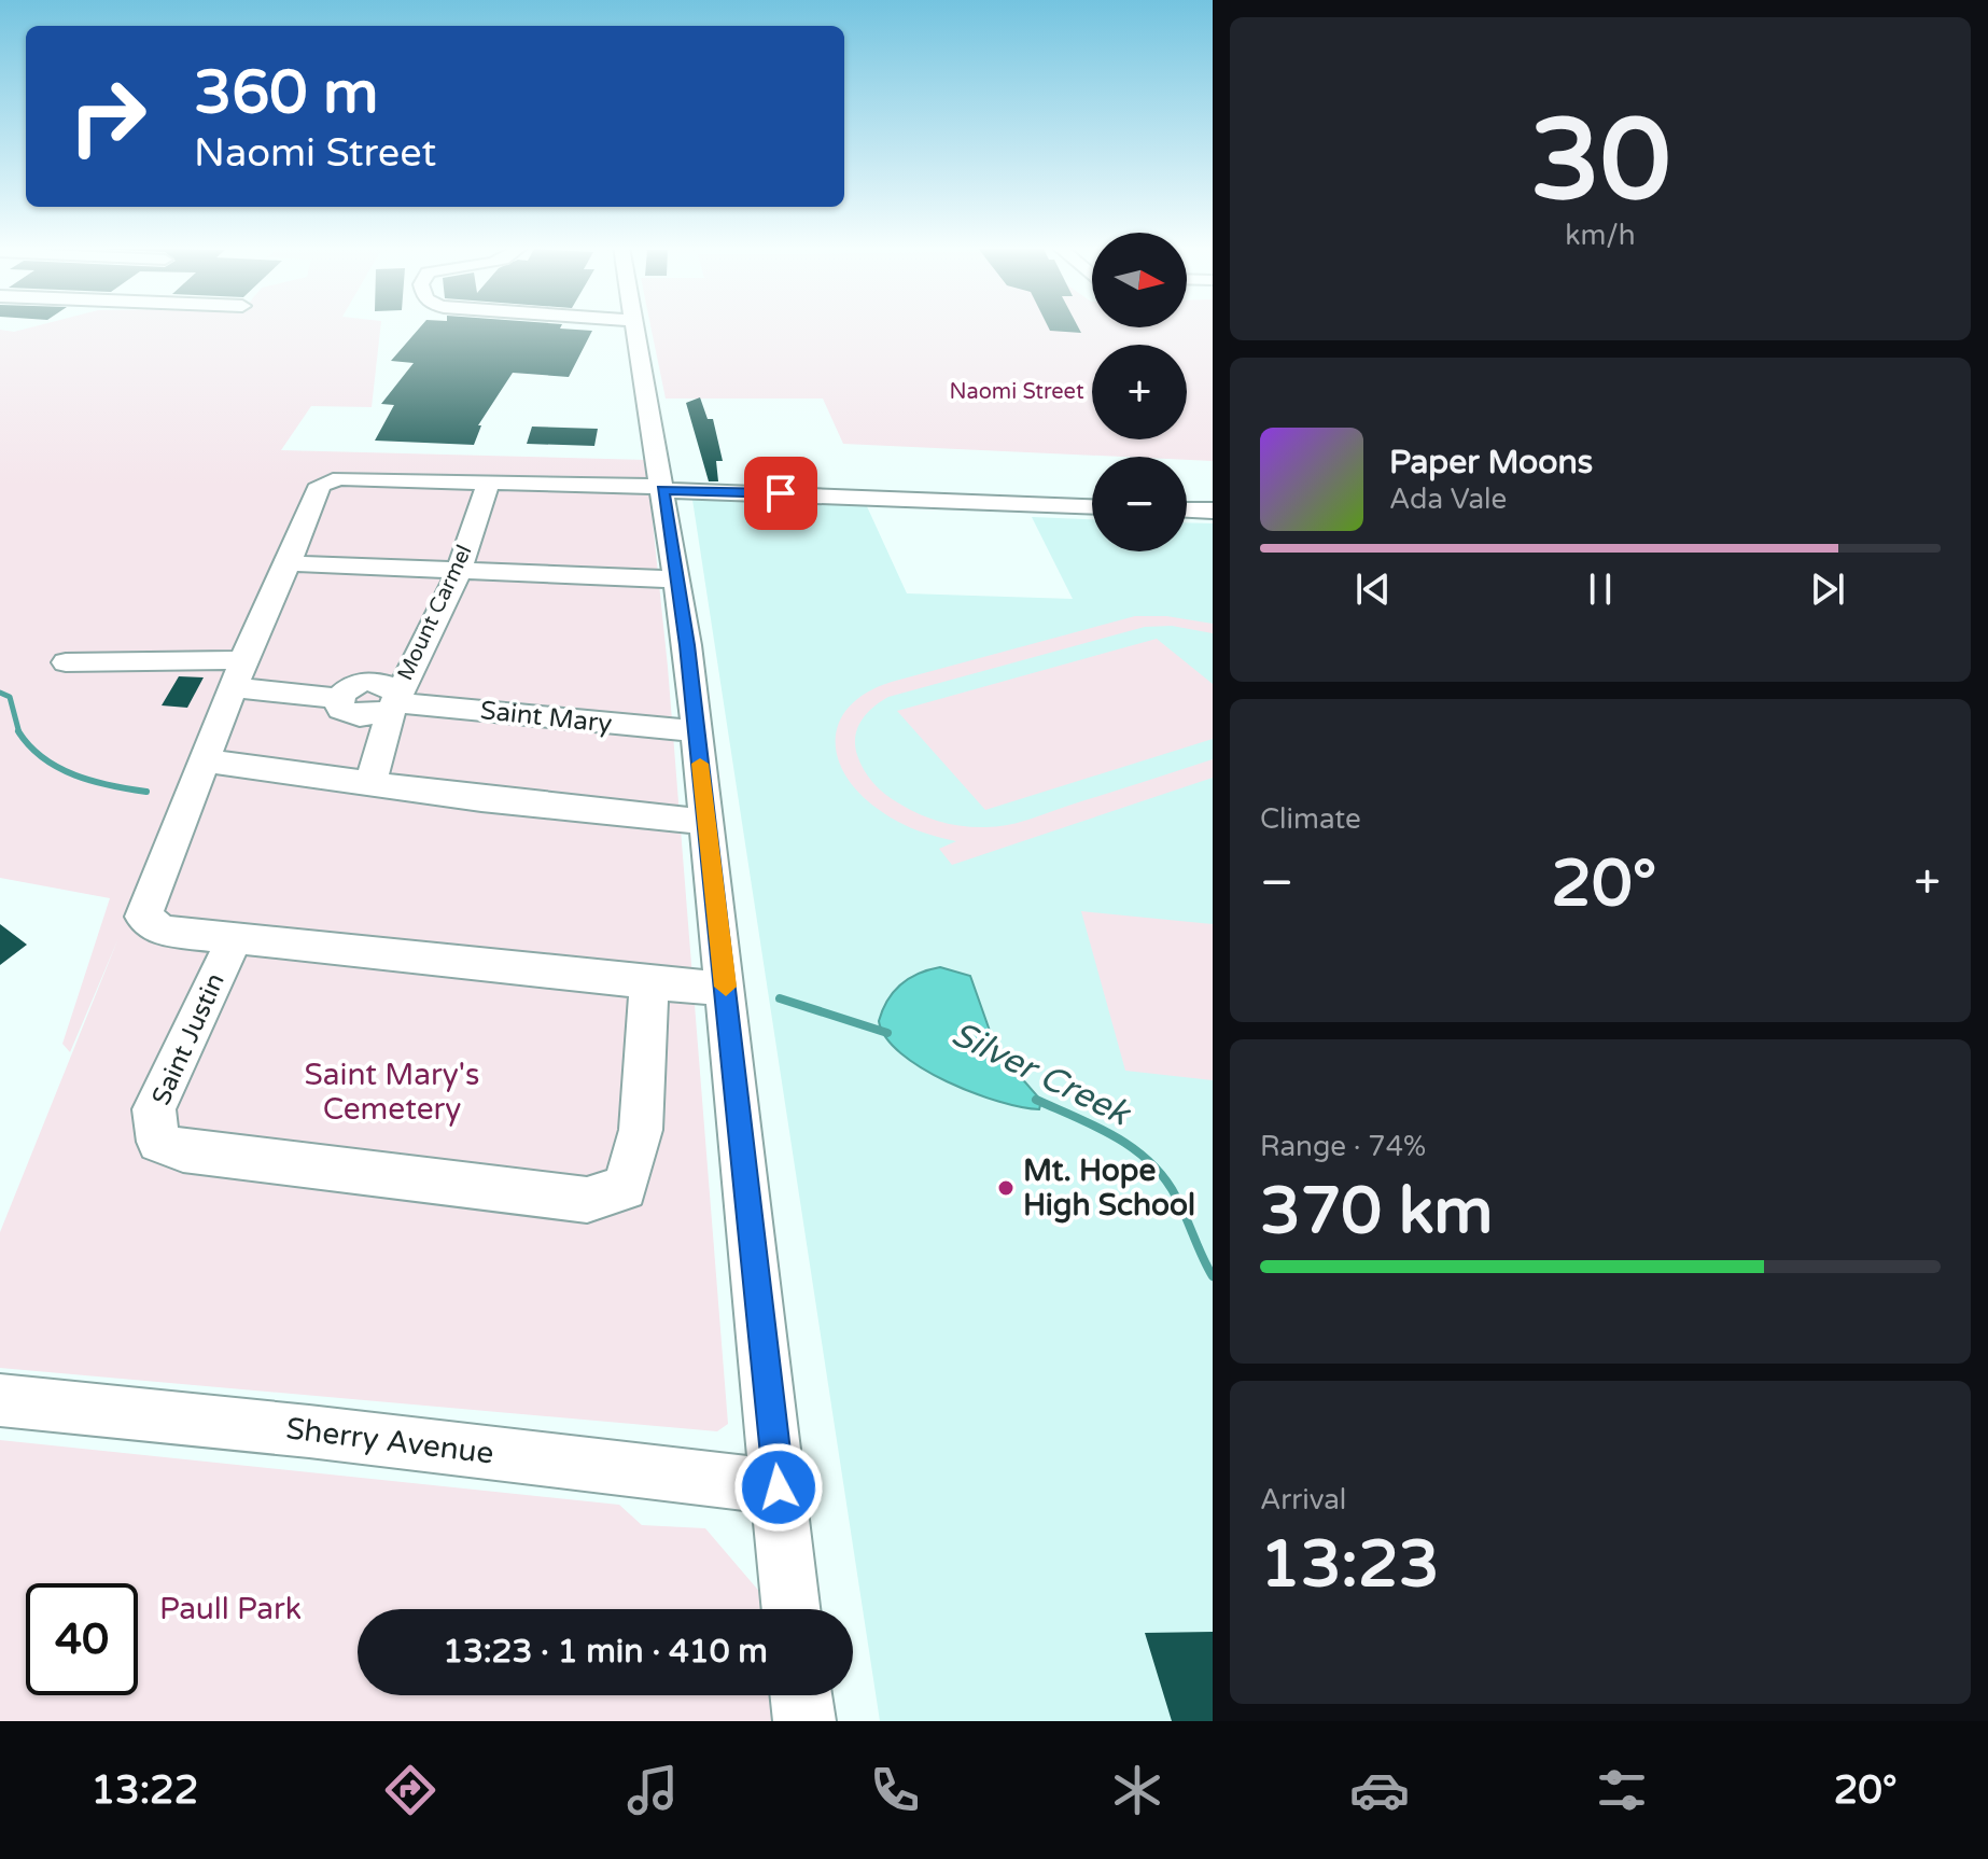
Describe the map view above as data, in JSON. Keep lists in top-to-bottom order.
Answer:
{
  "streets": {
    "street": [
      "Mount Carmel",
      "Saint Mary",
      "Saint Justin",
      "Sherry Avenue"
    ]
  },
  "crossings": [
    ["Mount Carmel", "Saint Mary"]
  ],
  "water": ["Silver Creek"],
  "parks": ["Naomi Street", "Saint Mary's Cemetery", "Paull Park"],
  "places": ["Mt. Hope High School"],
  "north": "right",
  "page": {
    "tile": [
      ["30", "km/h"],
      "Climate",
      ["Range · 74%", "370 km"],
      ["Arrival", "13:23"]
    ],
    "turn": ["360 m", "Naomi Street"],
    "map_buttons": ["+", "−"],
    "song": ["Paper Moons", "Ada Vale"],
    "heat": ["−", "20°", "+"],
    "limit": "40",
    "trip": "13:23 · 1 min · 410 m",
    "tabs": ["13:22", "20°"]
  }
}
